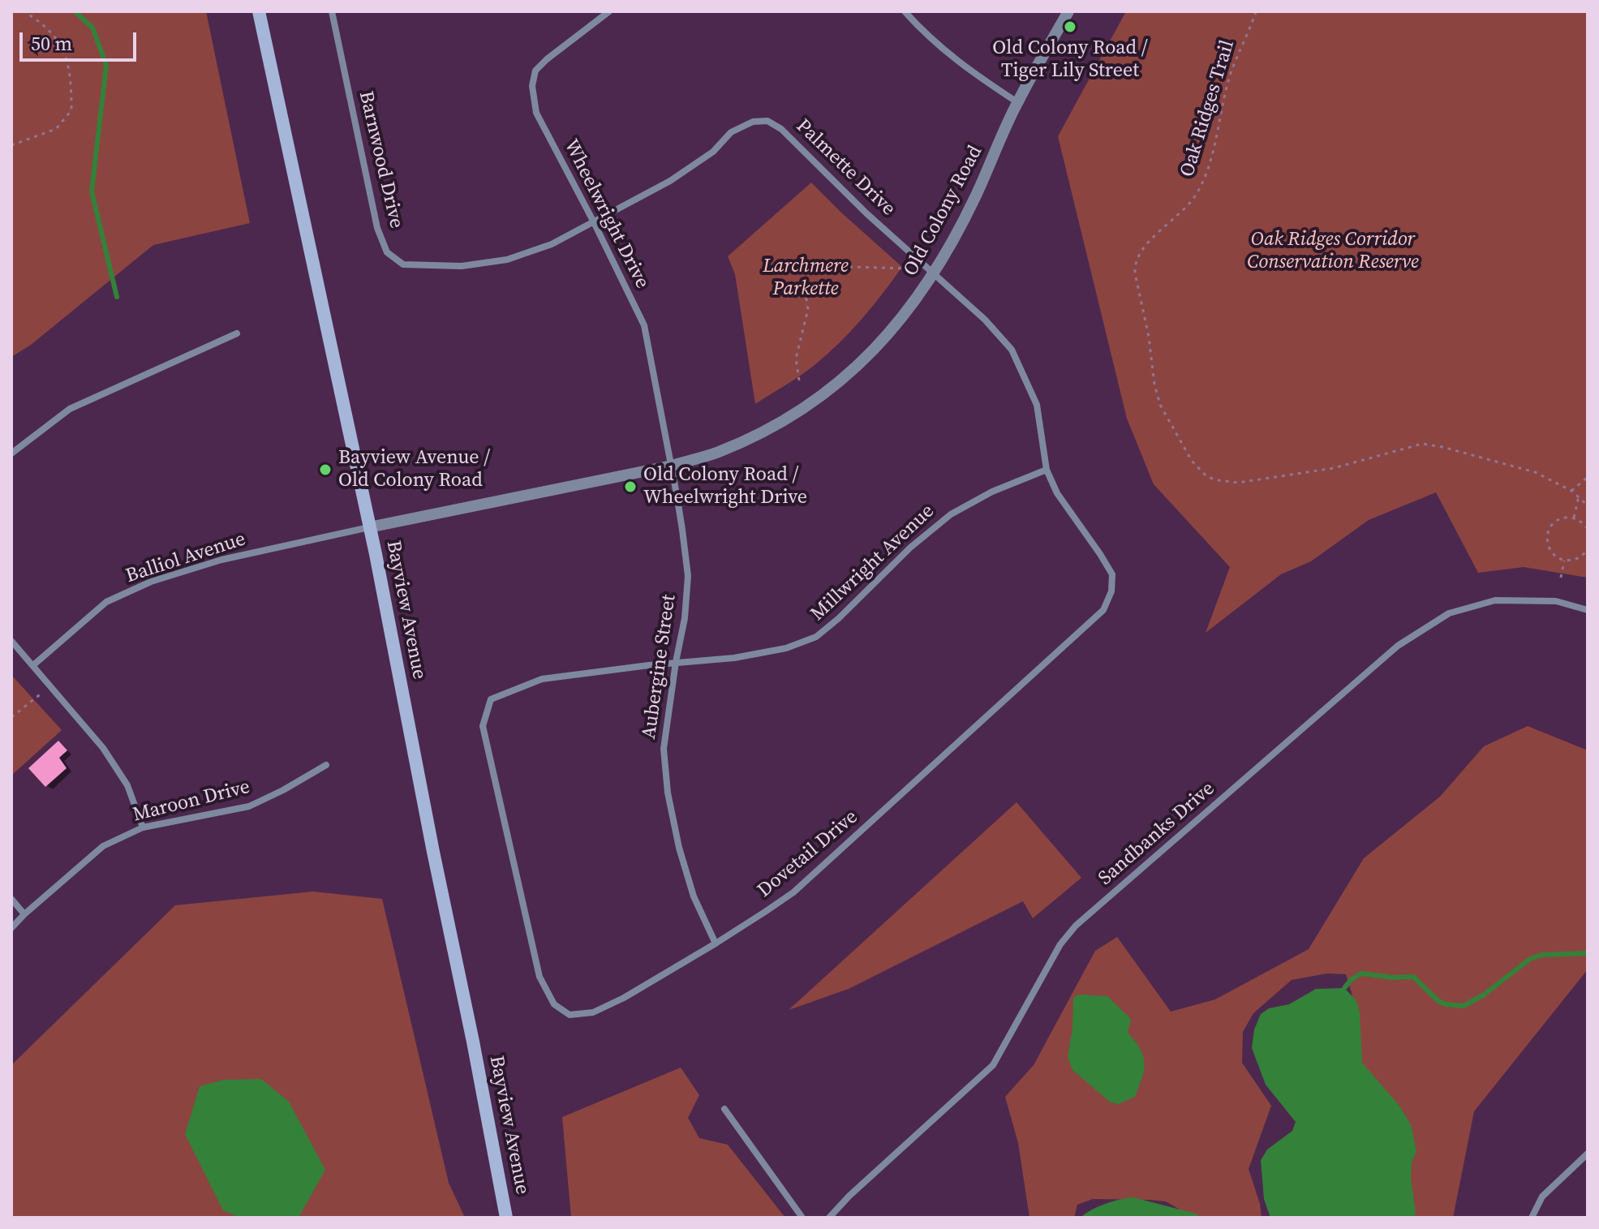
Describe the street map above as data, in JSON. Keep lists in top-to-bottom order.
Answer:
{
  "streets": {
    "main road": ["Bayview Avenue"],
    "street": [
      "Barnwood Drive",
      "Palmette Drive",
      "Old Colony Road",
      "Wheelwright Drive",
      "Balliol Avenue",
      "Millwright Avenue",
      "Aubergine Street",
      "Maroon Drive",
      "Sandbanks Drive",
      "Dovetail Drive"
    ],
    "path": ["Oak Ridges Trail"]
  },
  "crossings": [
    ["Barnwood Drive", "Palmette Drive"],
    ["Barnwood Drive", "Wheelwright Drive"],
    ["Palmette Drive", "Old Colony Road"],
    ["Palmette Drive", "Wheelwright Drive"],
    ["Palmette Drive", "Dovetail Drive"],
    ["Old Colony Road", "Wheelwright Drive"],
    ["Old Colony Road", "Balliol Avenue"],
    ["Old Colony Road", "Bayview Avenue"],
    ["Old Colony Road", "Aubergine Street"],
    ["Old Colony Road", "Dovetail Drive"],
    ["Wheelwright Drive", "Aubergine Street"],
    ["Balliol Avenue", "Bayview Avenue"],
    ["Millwright Avenue", "Aubergine Street"],
    ["Millwright Avenue", "Dovetail Drive"],
    ["Aubergine Street", "Dovetail Drive"]
  ],
  "parks": ["Oak Ridges Corridor Conservation Reserve", "Larchmere Parkette"],
  "places": ["Old Colony Road / Tiger Lily Street", "Bayview Avenue / Old Colony Road", "Old Colony Road / Wheelwright Drive"],
  "scale_bar": "50 m"
}
